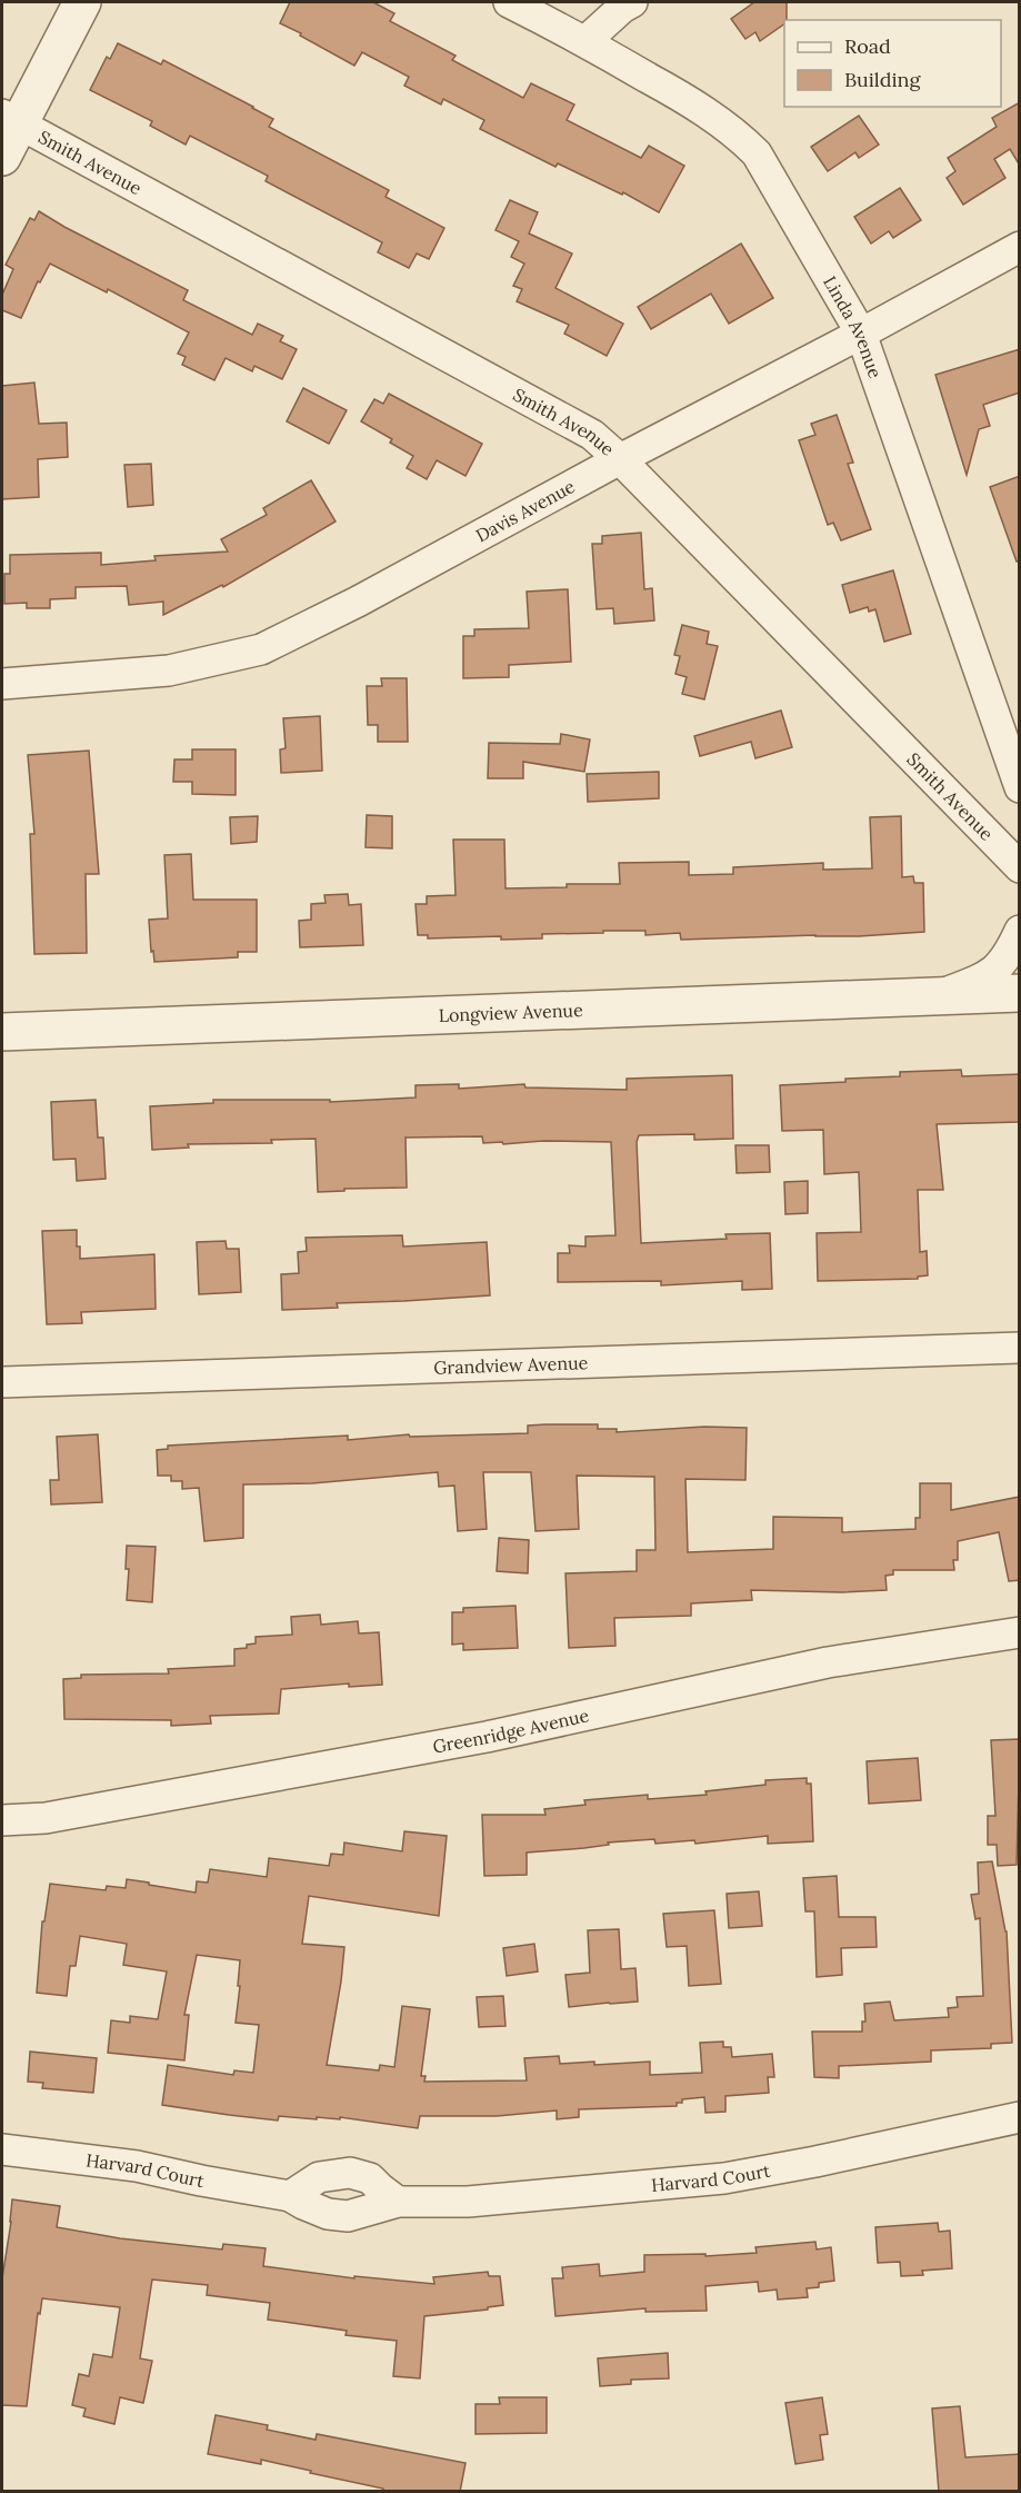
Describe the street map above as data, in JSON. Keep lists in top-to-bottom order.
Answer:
{
  "streets": {
    "street": [
      "Smith Avenue",
      "Linda Avenue",
      "Davis Avenue",
      "Longview Avenue",
      "Grandview Avenue",
      "Greenridge Avenue",
      "Harvard Court"
    ]
  },
  "crossings": [
    ["Smith Avenue", "Davis Avenue"],
    ["Linda Avenue", "Davis Avenue"]
  ],
  "legend": ["Road", "Building"]
}
